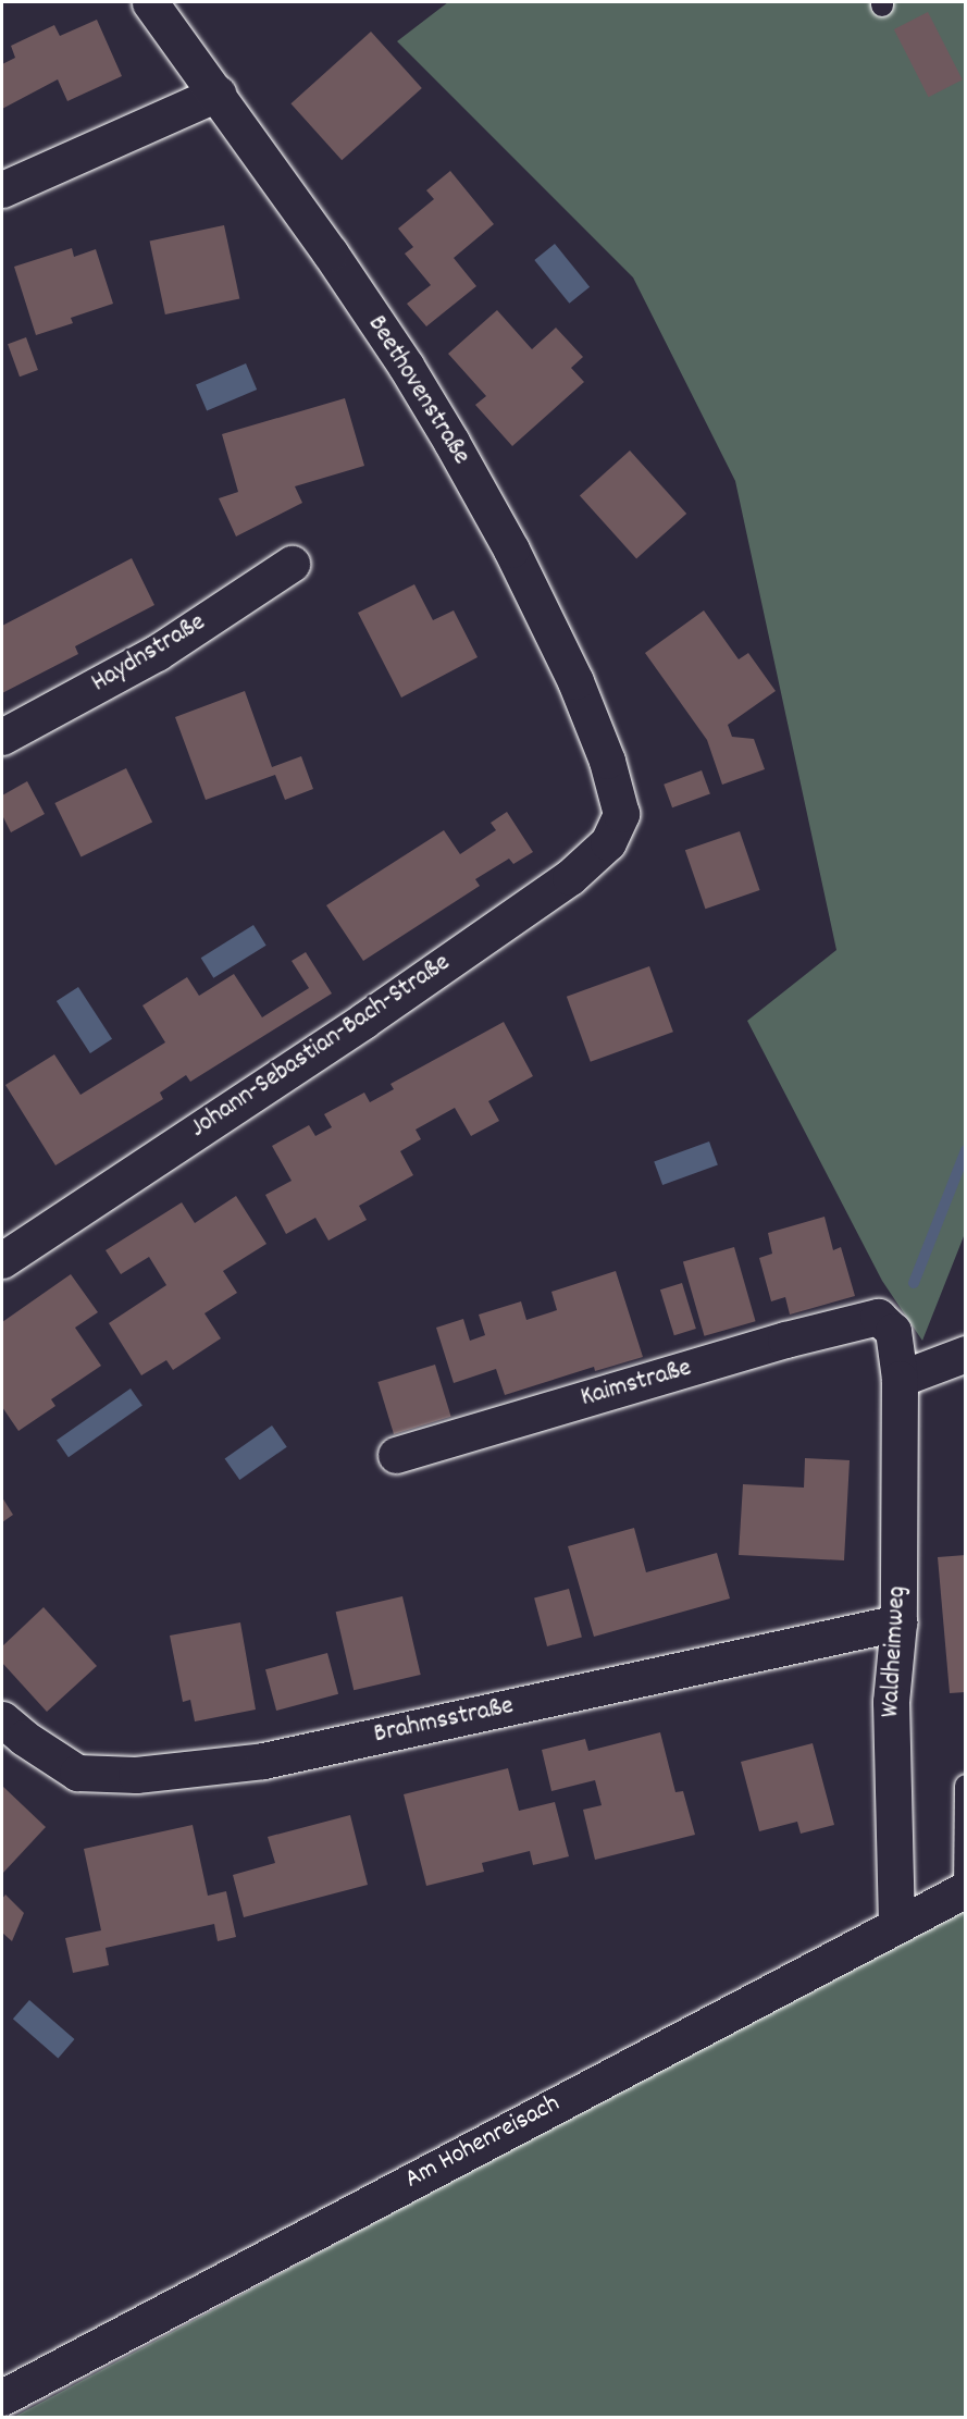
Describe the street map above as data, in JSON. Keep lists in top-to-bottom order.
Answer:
{
  "streets": {
    "street": [
      "Beethovenstraße",
      "Haydnstraße",
      "Johann-Sebastian-Bach-Straße",
      "Kaimstraße",
      "Waldheimweg",
      "Brahmsstraße",
      "Am Hohenreisach"
    ]
  },
  "crossings": [
    ["Beethovenstraße", "Johann-Sebastian-Bach-Straße"],
    ["Kaimstraße", "Waldheimweg"],
    ["Waldheimweg", "Brahmsstraße"],
    ["Waldheimweg", "Am Hohenreisach"]
  ]
}
